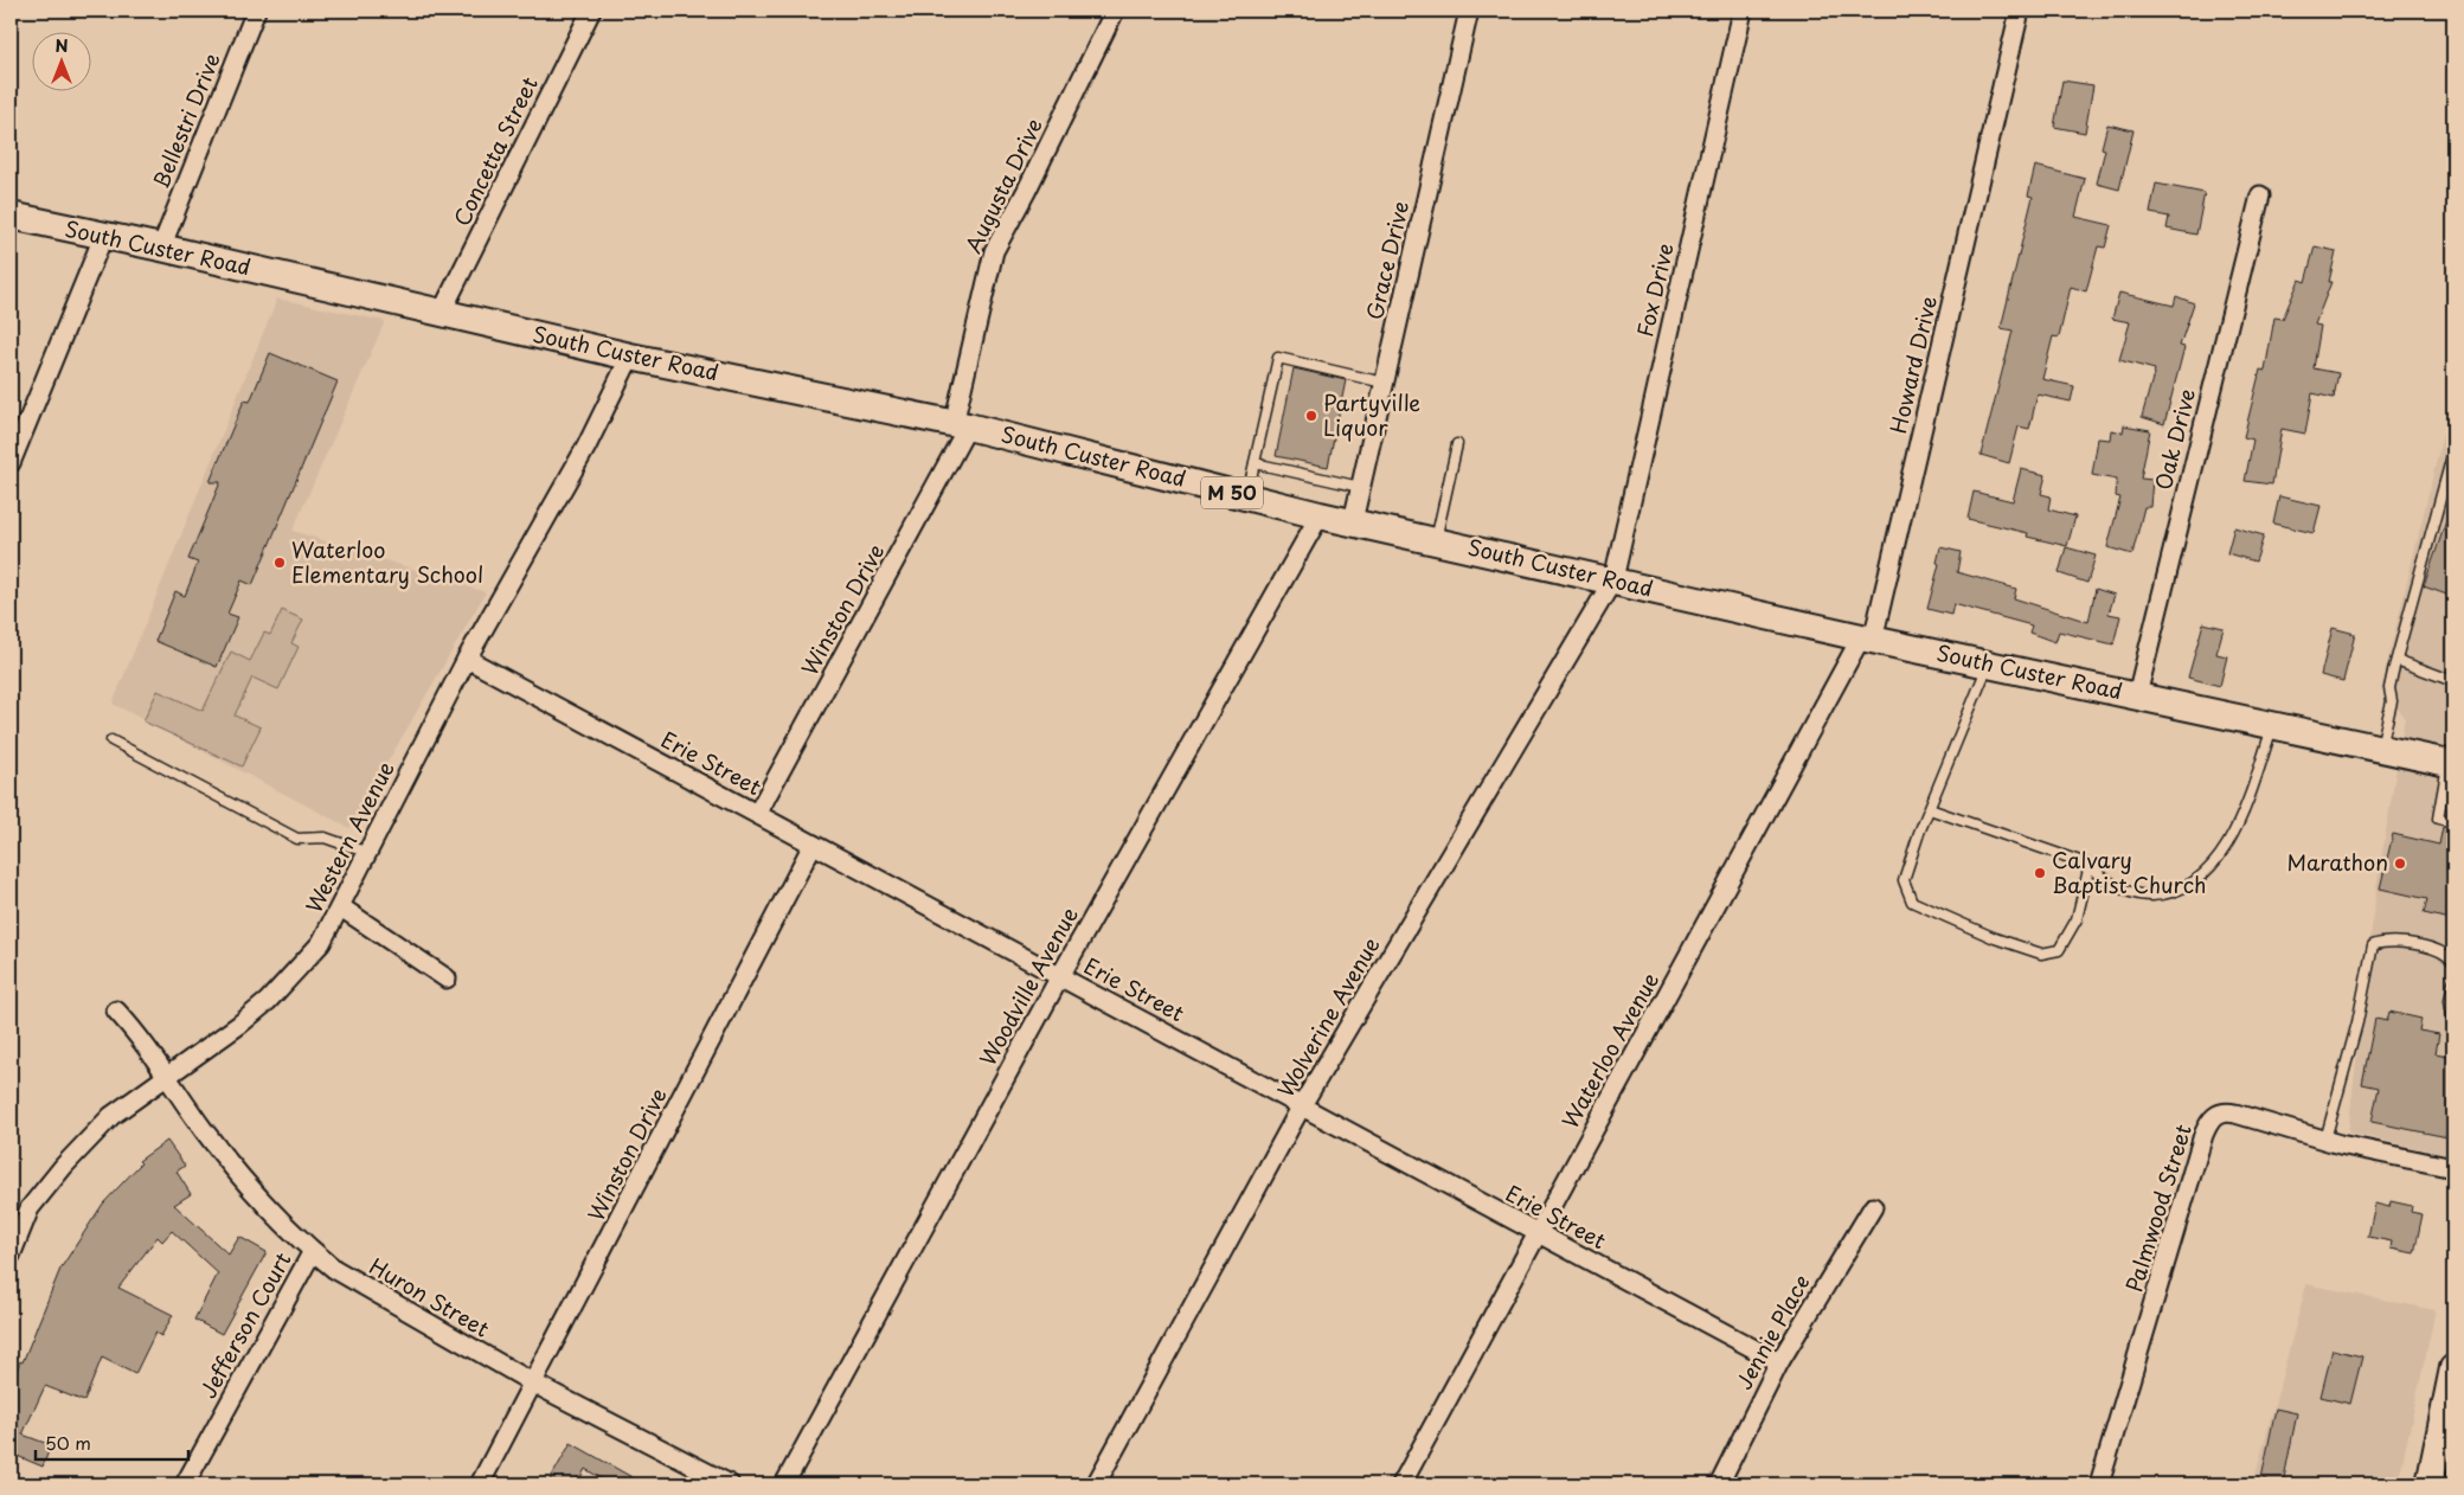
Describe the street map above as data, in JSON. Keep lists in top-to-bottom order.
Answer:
{
  "streets": {
    "main road": ["South Custer Road", "M 50"],
    "street": [
      "Bellestri Drive",
      "Concetta Street",
      "Augusta Drive",
      "Grace Drive",
      "Fox Drive",
      "Howard Drive",
      "Oak Drive",
      "Winston Drive",
      "Erie Street",
      "Western Avenue",
      "Woodville Avenue",
      "Wolverine Avenue",
      "Waterloo Avenue",
      "Palmwood Street",
      "Huron Street",
      "Jefferson Court",
      "Jennie Place"
    ]
  },
  "crossings": [
    ["Bellestri Drive", "South Custer Road"],
    ["Concetta Street", "South Custer Road"],
    ["Augusta Drive", "South Custer Road"],
    ["Augusta Drive", "Winston Drive"],
    ["South Custer Road", "Grace Drive"],
    ["South Custer Road", "Fox Drive"],
    ["South Custer Road", "Howard Drive"],
    ["South Custer Road", "Oak Drive"],
    ["South Custer Road", "Winston Drive"],
    ["South Custer Road", "Western Avenue"],
    ["South Custer Road", "Woodville Avenue"],
    ["South Custer Road", "Wolverine Avenue"],
    ["South Custer Road", "Waterloo Avenue"],
    ["Fox Drive", "Wolverine Avenue"],
    ["Howard Drive", "Waterloo Avenue"],
    ["Winston Drive", "Erie Street"],
    ["Winston Drive", "Huron Street"],
    ["Erie Street", "Western Avenue"],
    ["Erie Street", "Woodville Avenue"],
    ["Erie Street", "Wolverine Avenue"],
    ["Erie Street", "Waterloo Avenue"],
    ["Erie Street", "Jennie Place"],
    ["Western Avenue", "Huron Street"],
    ["Huron Street", "Jefferson Court"]
  ],
  "places": [
    "Partyville Liquor",
    "Waterloo Elementary School",
    "Marathon",
    "Calvary Baptist Church"
  ],
  "scale_bar": "50 m",
  "north": "top"
}
